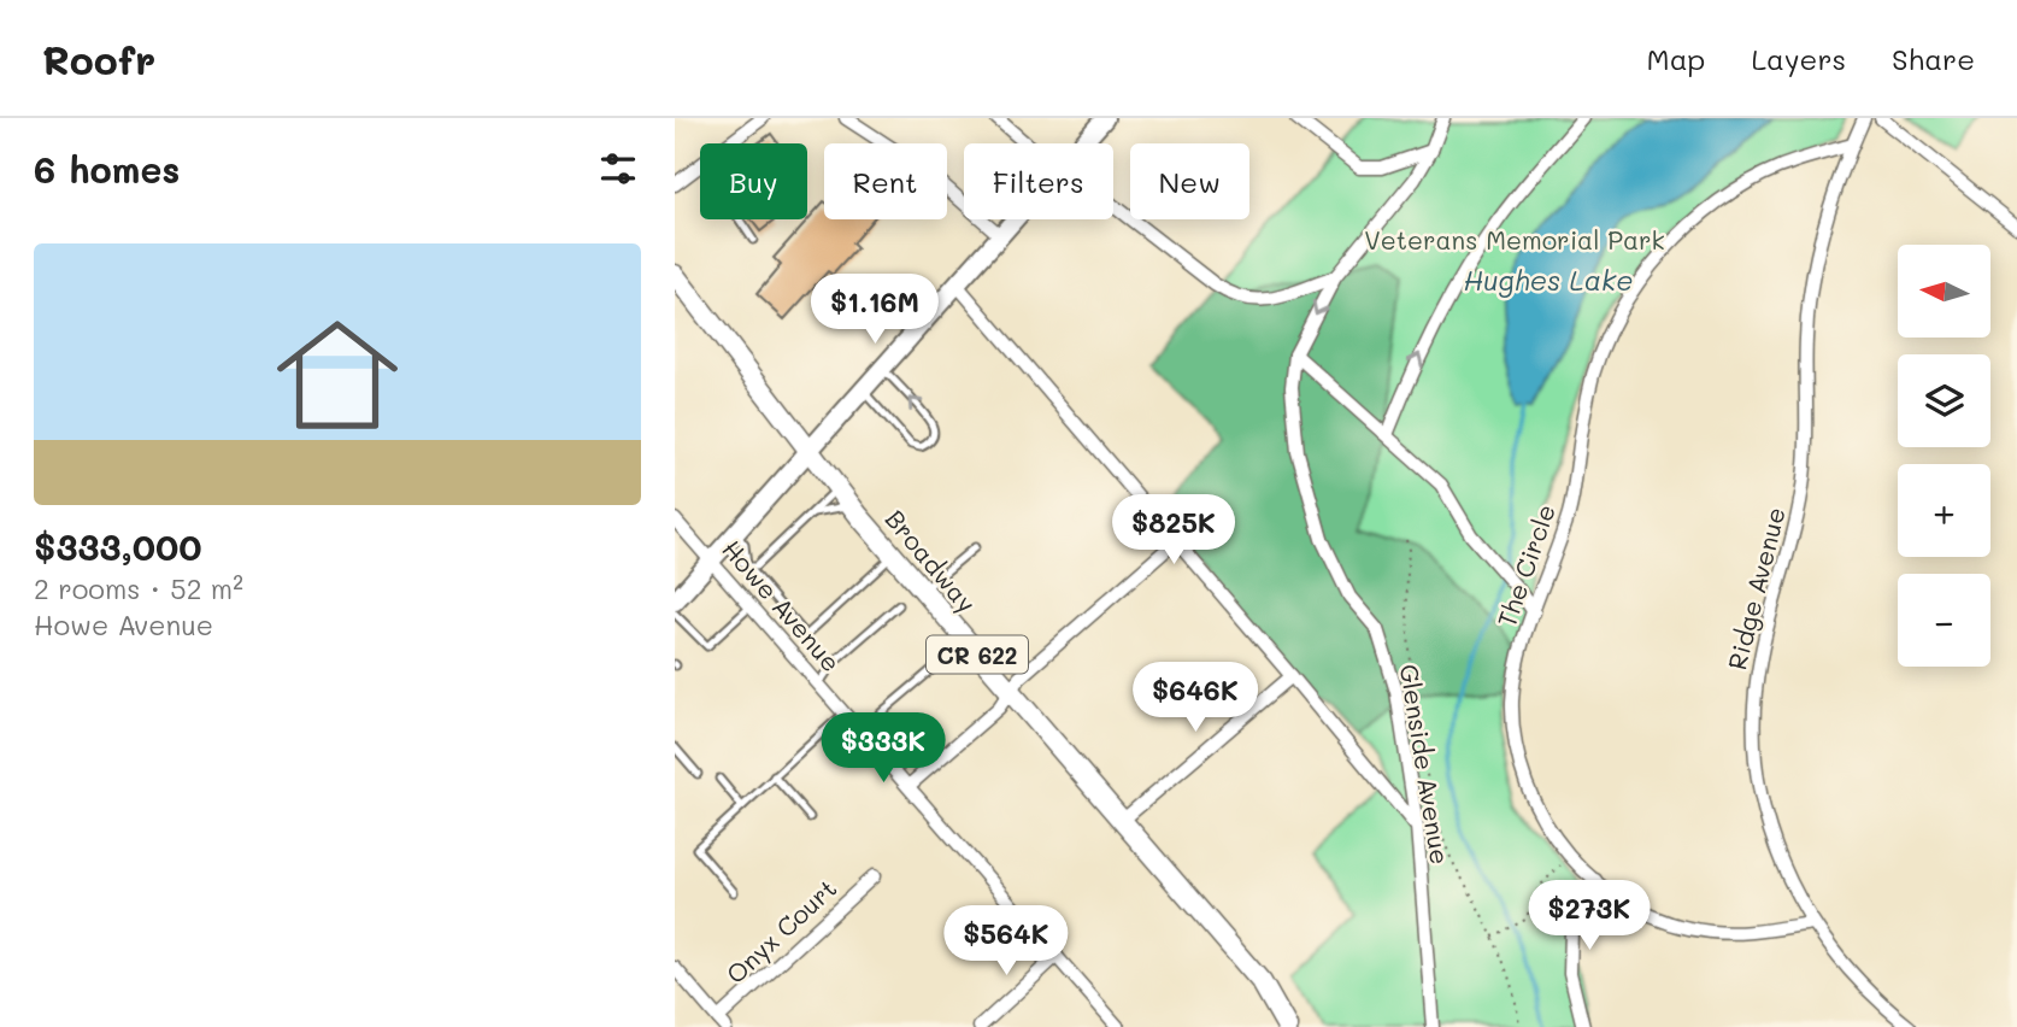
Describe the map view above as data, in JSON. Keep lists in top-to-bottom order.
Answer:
{
  "streets": {
    "main road": ["Broadway", "CR 622"],
    "street": [
      "The Circle",
      "Ridge Avenue",
      "Howe Avenue",
      "Glenside Avenue",
      "Onyx Court"
    ]
  },
  "crossings": [
    ["The Circle", "Ridge Avenue"]
  ],
  "water": ["Hughes Lake"],
  "parks": ["Veterans Memorial Park"],
  "north": "left",
  "page": {
    "header": "Roofr",
    "nav": ["Map", "Layers", "Share"],
    "heading": "6 homes",
    "chip": [
      "Buy",
      "Rent",
      "Filters",
      "New"
    ],
    "list": [
      {
        "name": "$333,000",
        "note": "2 rooms · 52 m² · Howe Avenue"
      }
    ],
    "map_buttons": ["+", "−"],
    "price": [
      "$1.16M",
      "$825K",
      "$646K",
      "$333K",
      "$273K",
      "$564K"
    ]
  }
}
